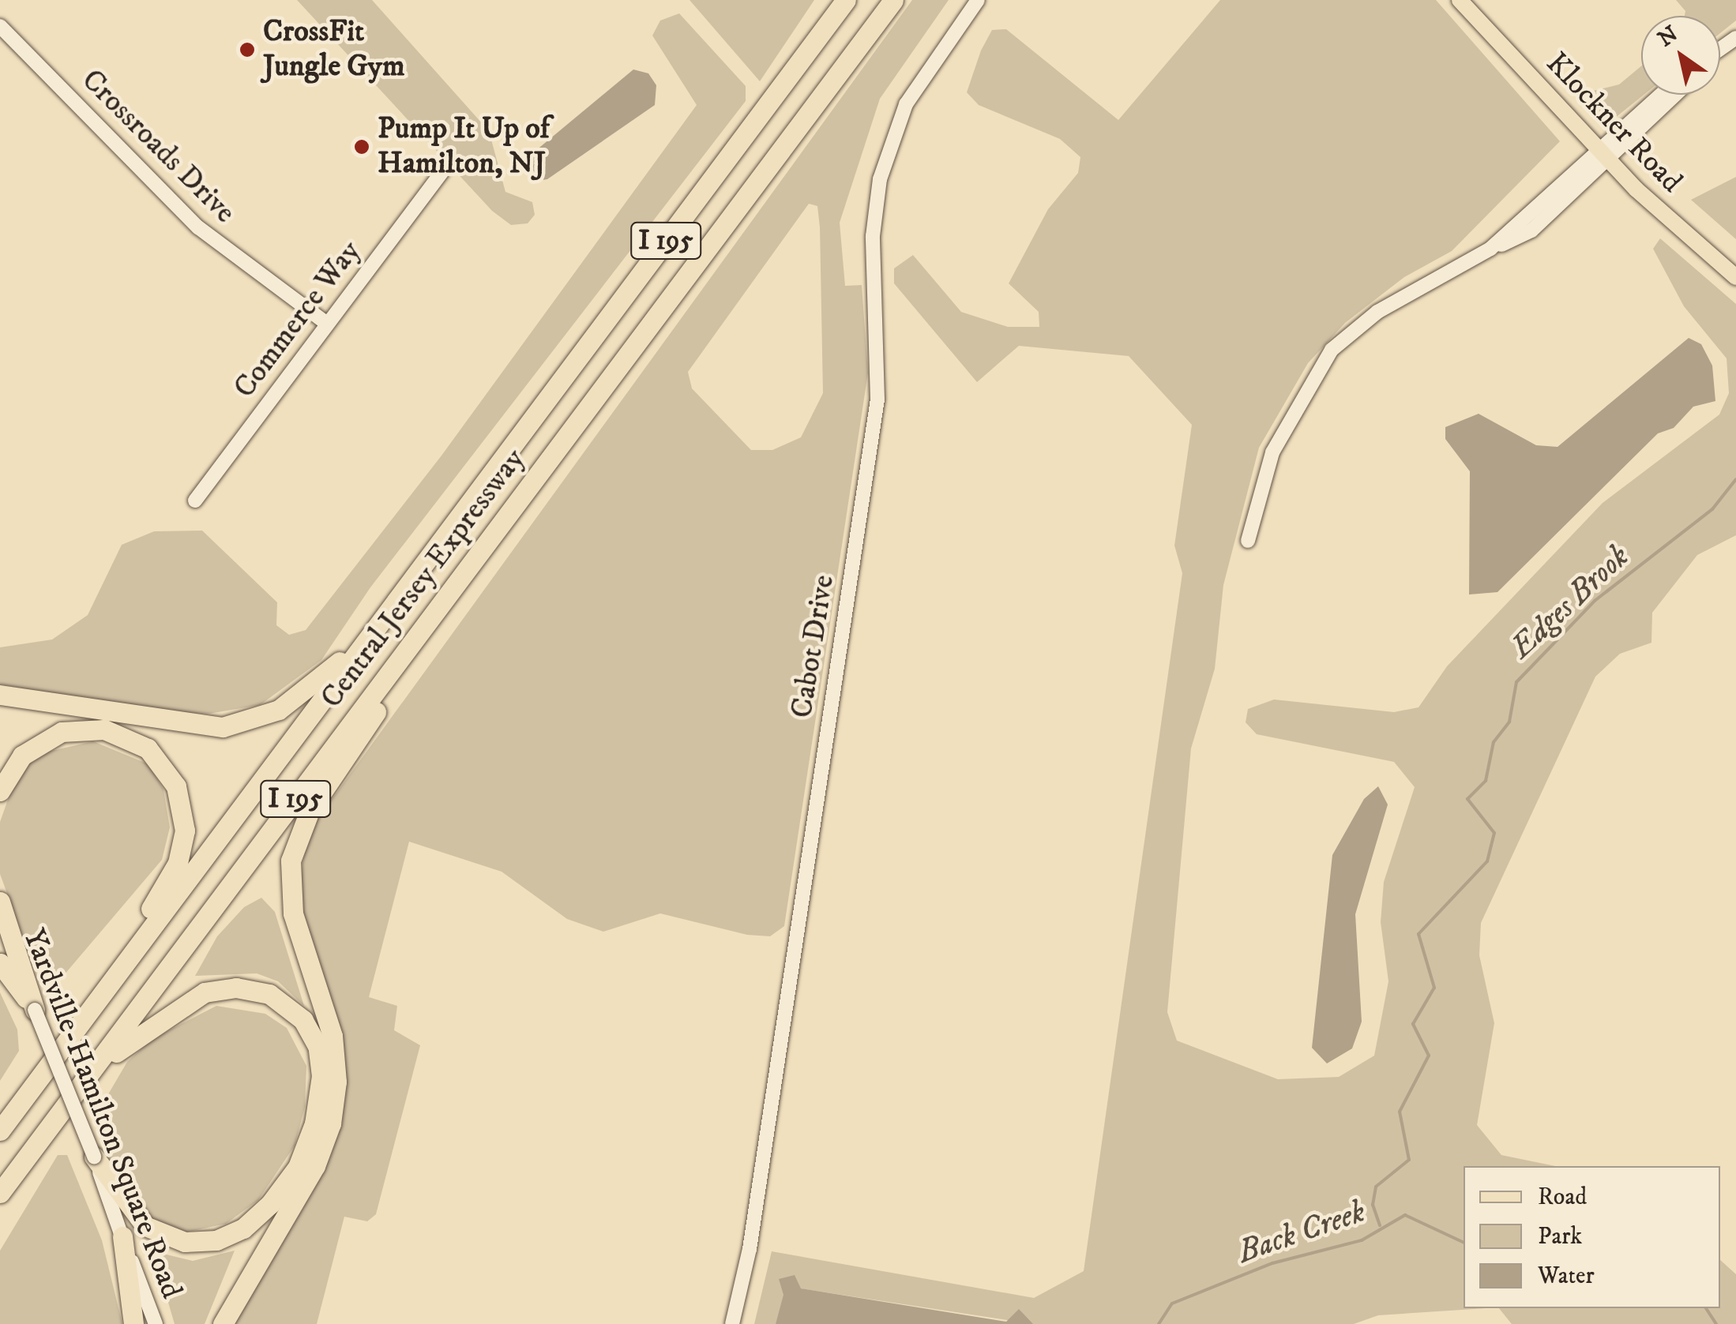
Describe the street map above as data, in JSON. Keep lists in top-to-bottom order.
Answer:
{
  "streets": {
    "highway": ["I 195", "Central Jersey Expressway"],
    "main road": ["Klockner Road"],
    "street": [
      "Crossroads Drive",
      "Commerce Way",
      "Cabot Drive",
      "Yardville-Hamilton Square Road"
    ]
  },
  "crossings": [
    ["Crossroads Drive", "Commerce Way"]
  ],
  "water": ["Edges Brook", "Back Creek"],
  "places": ["CrossFit Jungle Gym", "Pump It Up of Hamilton, NJ"],
  "legend": ["Road", "Park", "Water"],
  "north": "top left"
}
